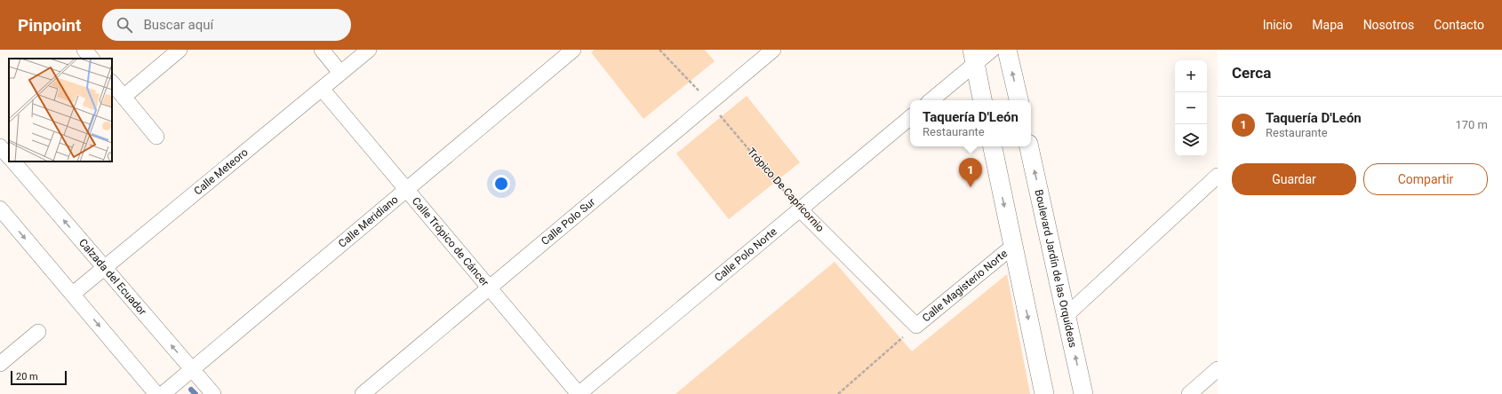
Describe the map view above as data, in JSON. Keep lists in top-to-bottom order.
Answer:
{
  "streets": {
    "street": [
      "Calle Meteoro",
      "Trópico De Capricornio",
      "Calle Meridiano",
      "Calle Polo Sur",
      "Calle Trópico de Cáncer",
      "Calle Polo Norte",
      "Boulevard Jardín de las Orquídeas",
      "Calzada del Ecuador",
      "Calle Magisterio Norte"
    ]
  },
  "crossings": [
    ["Calle Meteoro", "Calle Trópico de Cáncer"],
    ["Calle Meteoro", "Calzada del Ecuador"],
    ["Trópico De Capricornio", "Calle Polo Sur"],
    ["Trópico De Capricornio", "Calle Polo Norte"],
    ["Trópico De Capricornio", "Calle Magisterio Norte"],
    ["Calle Meridiano", "Calle Trópico de Cáncer"],
    ["Calle Meridiano", "Calzada del Ecuador"],
    ["Calle Polo Sur", "Calle Trópico de Cáncer"],
    ["Calle Trópico de Cáncer", "Calle Polo Norte"]
  ],
  "scale_bar": "20 m",
  "page": {
    "header": "Pinpoint",
    "search": "Buscar aquí",
    "nav": [
      "Inicio",
      "Mapa",
      "Nosotros",
      "Contacto"
    ],
    "heading": "Cerca",
    "map_buttons": ["+", "−"],
    "list": [
      {
        "mark": "1",
        "name": "Taquería D'León",
        "note": "Restaurante",
        "value": "170 m"
      }
    ],
    "popup": ["Taquería D'León", "Restaurante"],
    "buttons": ["Guardar", "Compartir"],
    "pins": "1",
    "scale": "20 m"
  }
}
